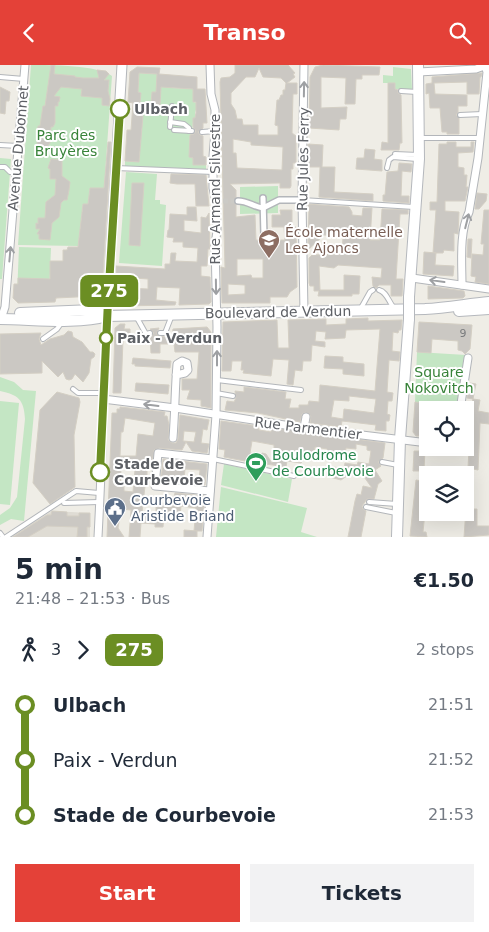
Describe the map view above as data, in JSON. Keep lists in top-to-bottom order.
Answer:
{
  "streets": {
    "main road": ["Boulevard de Verdun"],
    "street": [
      "Avenue Dubonnet",
      "Rue Jules Ferry",
      "Rue Armand Silvestre",
      "Rue Parmentier"
    ]
  },
  "crossings": [
    ["Avenue Dubonnet", "Boulevard de Verdun"],
    ["Rue Jules Ferry", "Boulevard de Verdun"],
    ["Rue Armand Silvestre", "Boulevard de Verdun"],
    ["Rue Armand Silvestre", "Rue Parmentier"]
  ],
  "one_way": ["Avenue Dubonnet", "Rue Jules Ferry"],
  "parks": ["Parc des Bruyères", "Square Nokovitch"],
  "places": {
    "other": ["Ulbach", "Paix - Verdun", "Stade de Courbevoie"],
    "school or university": ["École maternelle Les Ajoncs"],
    "sports": ["Boulodrome de Courbevoie"],
    "public building": ["Courbevoie Aristide Briand"]
  },
  "lines": ["bus line 275"],
  "house_numbers": ["9"],
  "page": {
    "header": "Transo",
    "on_map": "275",
    "heading": ["5 min", "21:48 – 21:53 · Bus", "€1.50"],
    "legs": ["3", "275", "2 stops"],
    "list": [
      {
        "name": "Ulbach",
        "value": "21:51"
      },
      {
        "name": "Paix - Verdun",
        "value": "21:52"
      },
      {
        "name": "Stade de Courbevoie",
        "value": "21:53"
      }
    ],
    "buttons": ["Start", "Tickets"]
  }
}
